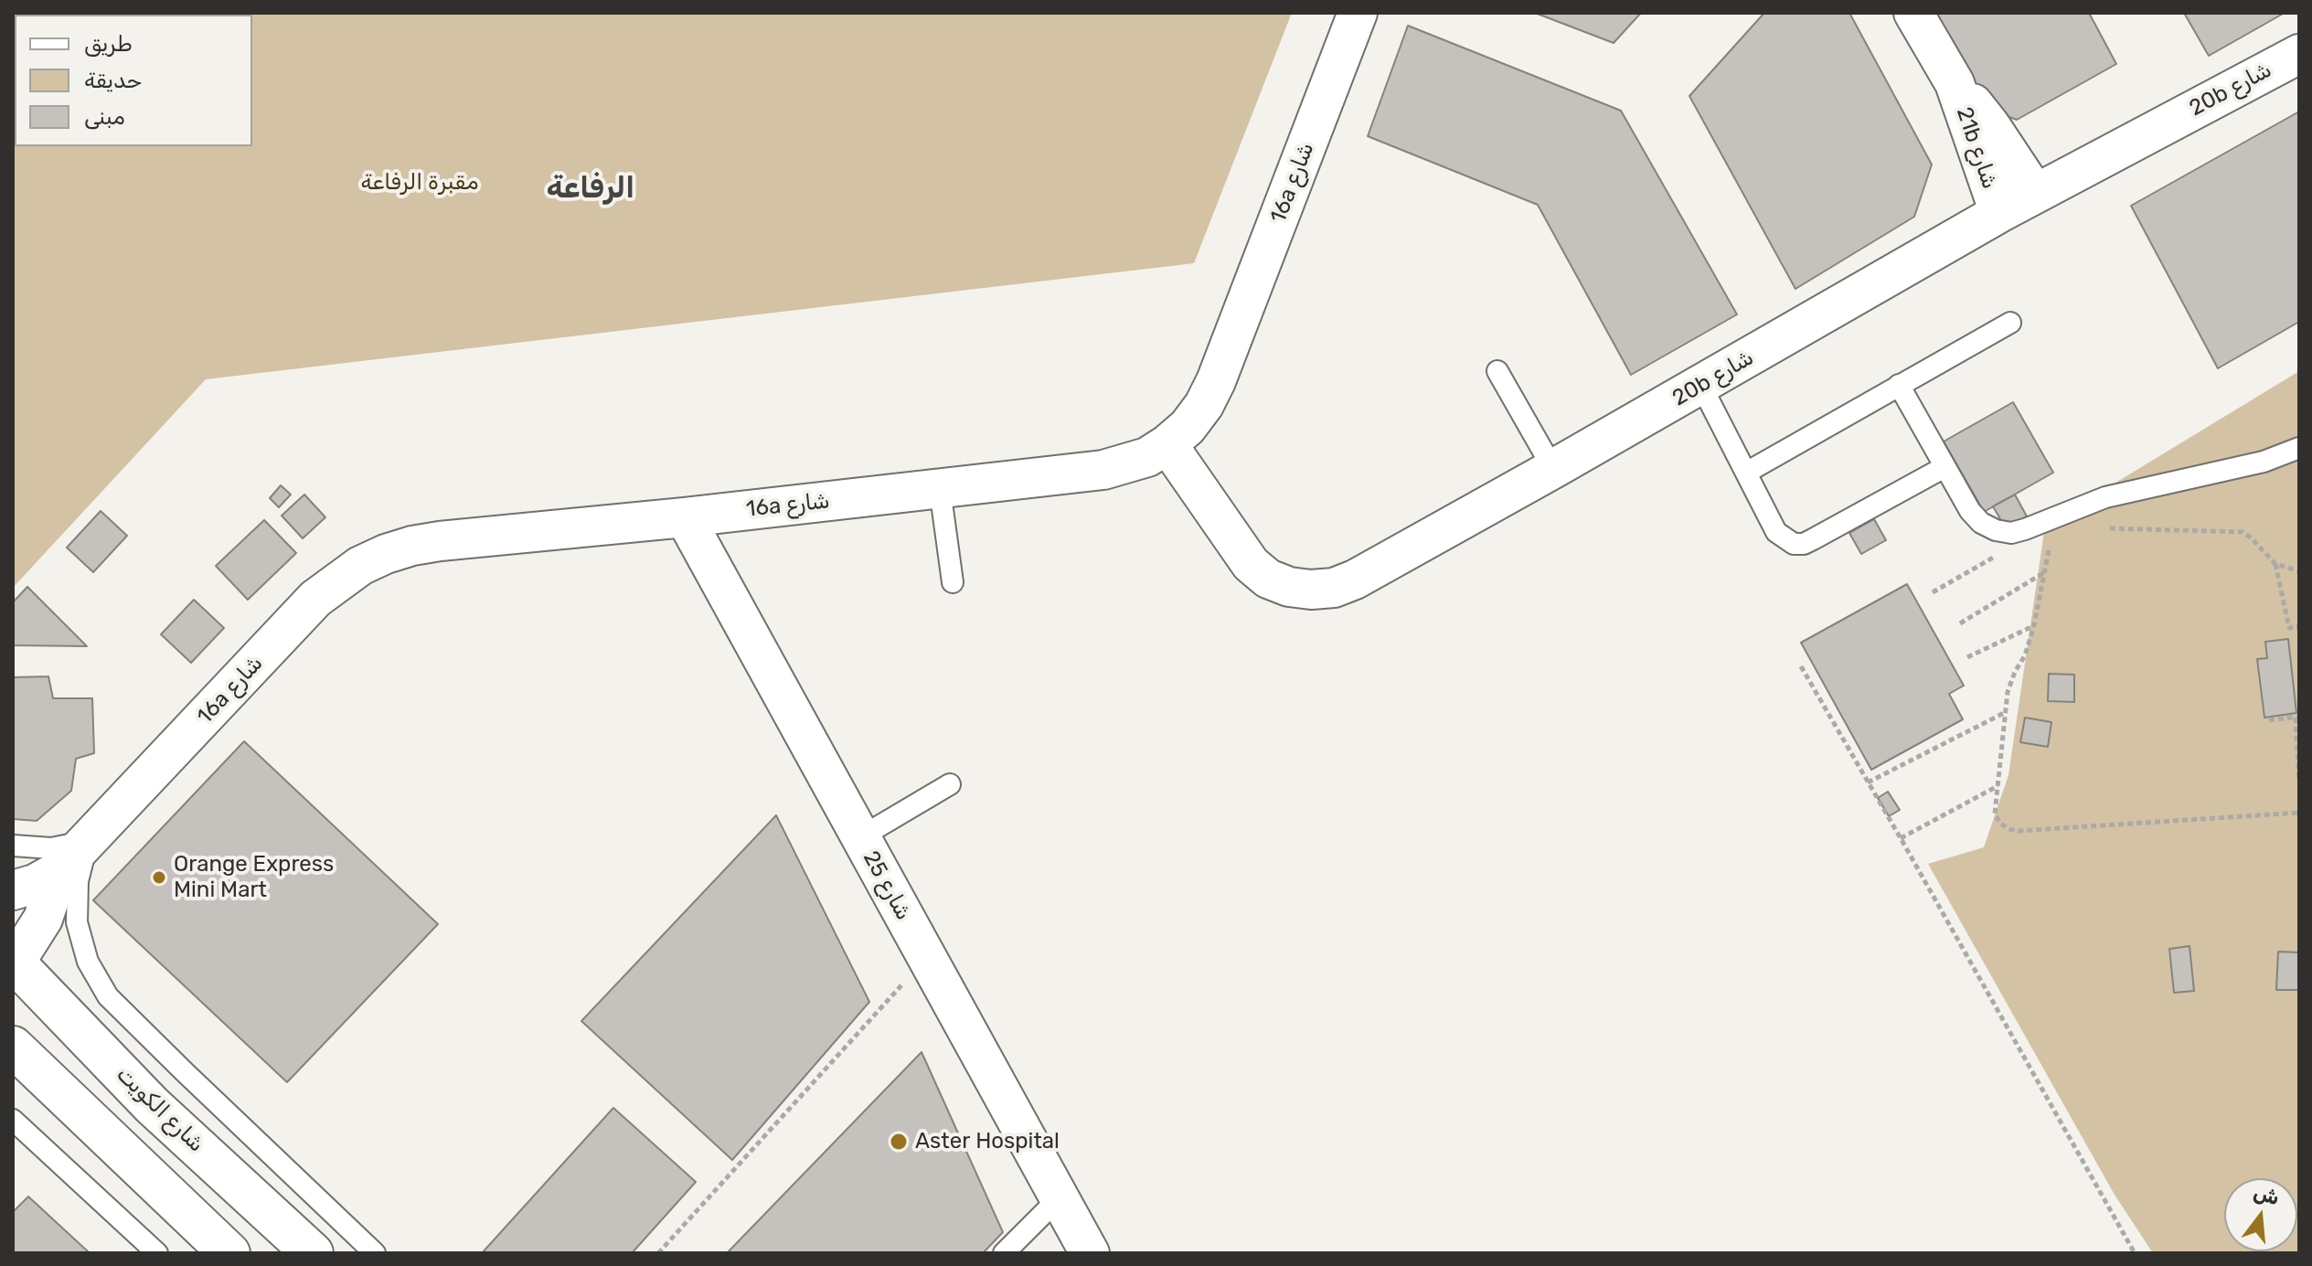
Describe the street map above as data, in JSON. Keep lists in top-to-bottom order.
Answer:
{
  "streets": {
    "main road": ["شارع الكويت"],
    "street": [
      "20b شارع",
      "21b شارع",
      "16a شارع",
      "شارع 25"
    ]
  },
  "crossings": [
    ["20b شارع", "21b شارع"],
    ["20b شارع", "16a شارع"],
    ["16a شارع", "شارع 25"],
    ["16a شارع", "شارع الكويت"]
  ],
  "districts": ["الرفاعة"],
  "parks": ["مقبرة الرفاعة"],
  "places": ["Orange Express Mini Mart", "Aster Hospital"],
  "legend": ["طريق", "حديقة", "مبنى"],
  "north": "top"
}
